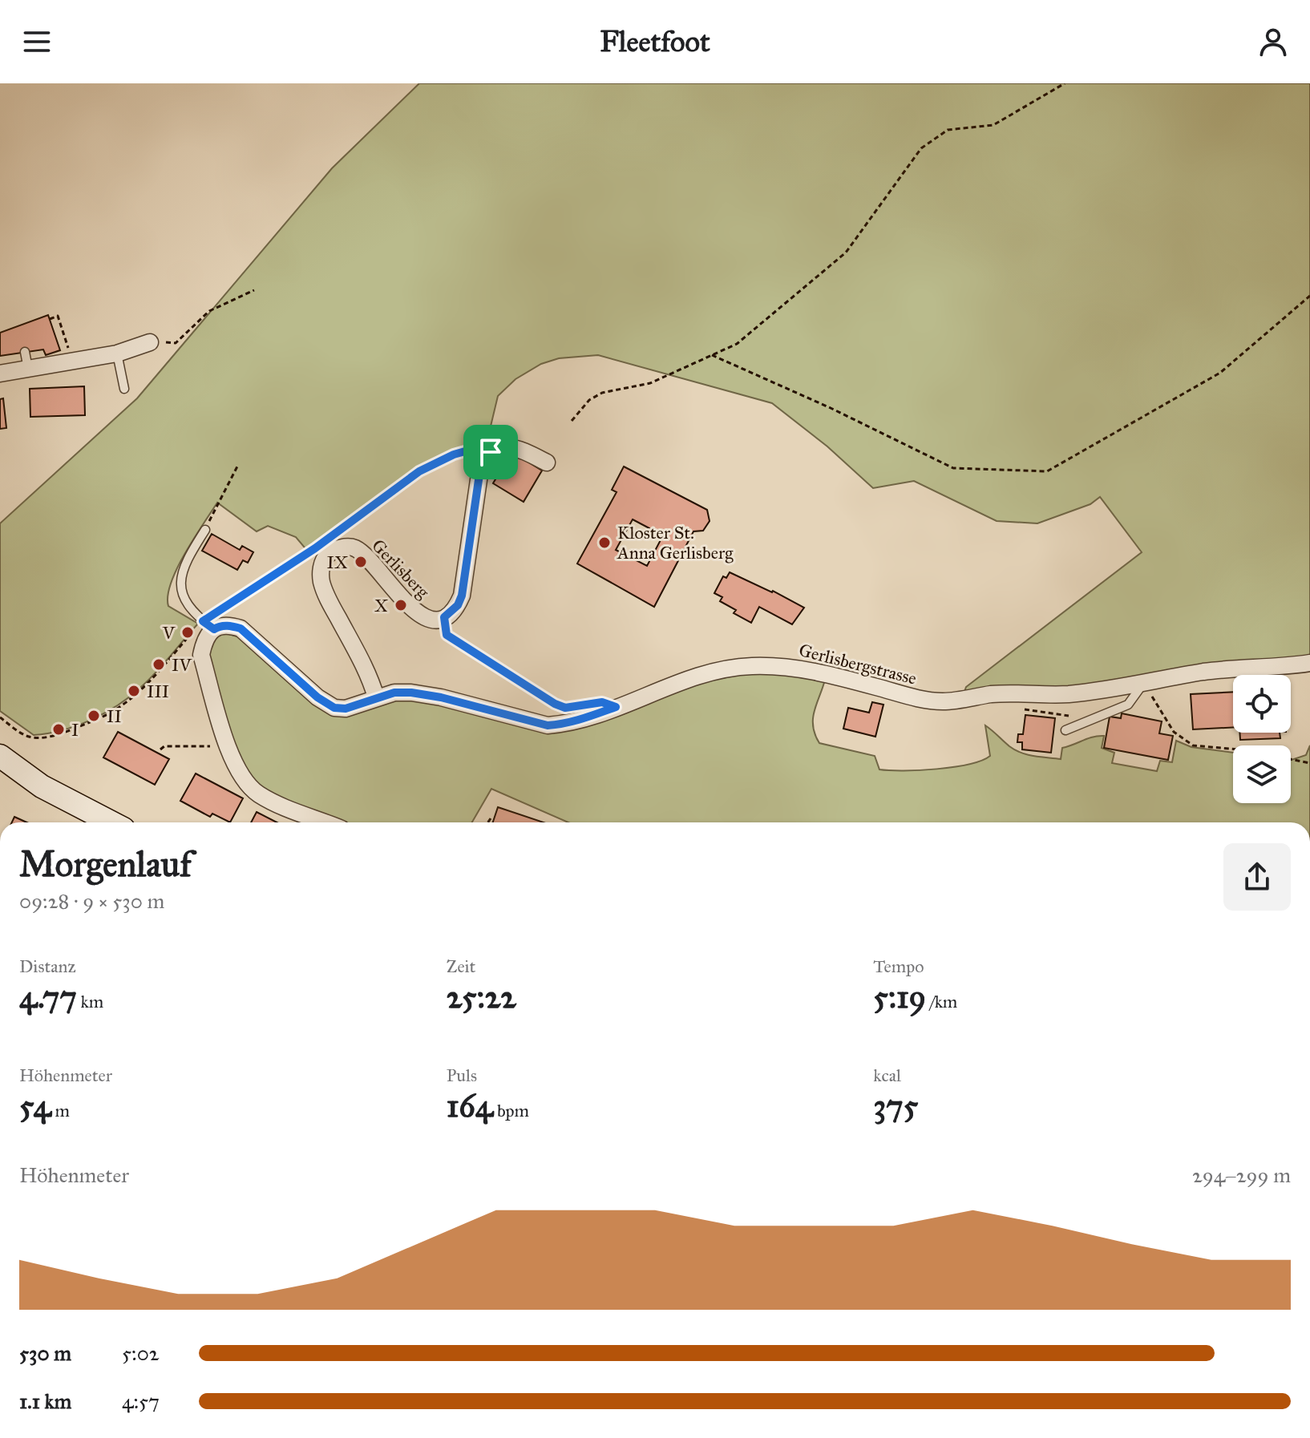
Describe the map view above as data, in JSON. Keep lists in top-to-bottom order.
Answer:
{
  "streets": {
    "street": ["Gerlisberg", "Gerlisbergstrasse"]
  },
  "crossings": [
    ["Gerlisberg", "Gerlisbergstrasse"]
  ],
  "places": [
    "Kloster St. Anna Gerlisberg",
    "IX",
    "X",
    "V",
    "IV",
    "III",
    "II",
    "I"
  ],
  "page": {
    "header": "Fleetfoot",
    "heading": ["Morgenlauf", "09:28 · 9 × 530 m"],
    "stats": [
      ["Distanz", "4.77 km"],
      ["Zeit", "25:22"],
      ["Tempo", "5:19 /km"],
      ["Höhenmeter", "54 m"],
      ["Puls", "164 bpm"],
      ["kcal", "375"]
    ],
    "chart": ["Höhenmeter", "294–299 m"],
    "list": [
      {
        "name": "530 m",
        "note": "5:02"
      },
      {
        "name": "1.1 km",
        "note": "4:57"
      }
    ]
  }
}
